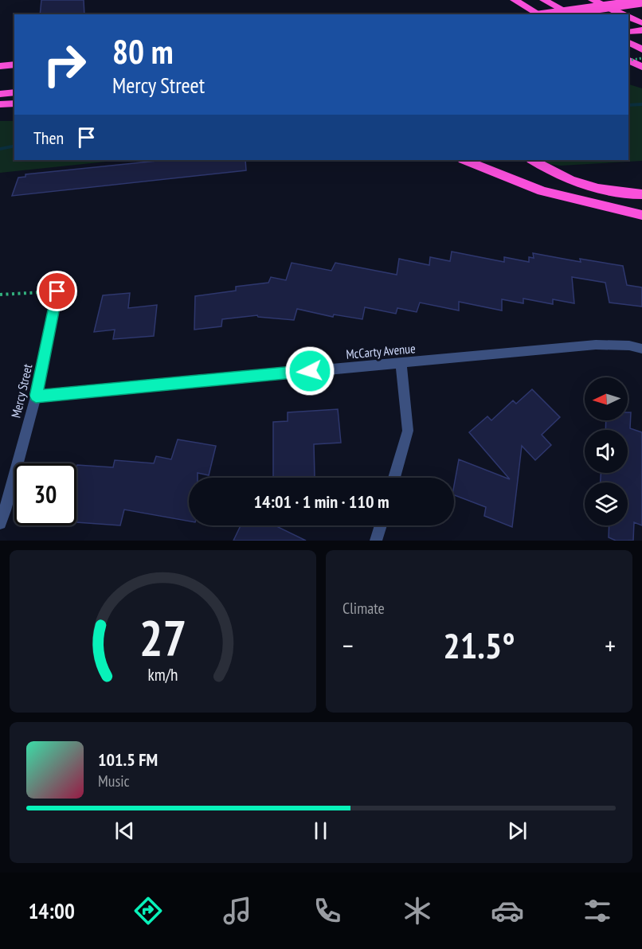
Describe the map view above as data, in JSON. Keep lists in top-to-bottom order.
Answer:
{
  "streets": {
    "street": ["McCarty Avenue", "Mercy Street"]
  },
  "crossings": [
    ["McCarty Avenue", "Mercy Street"]
  ],
  "north": "left",
  "page": {
    "turn": ["80 m", "Mercy Street"],
    "then": "Then",
    "limit": "30",
    "trip": "14:01 · 1 min · 110 m",
    "tile": "Climate",
    "heat": ["−", "21.5°", "+"],
    "song": ["101.5 FM", "Music"],
    "tabs": "14:00",
    "gauge": ["27", "km/h"]
  }
}
